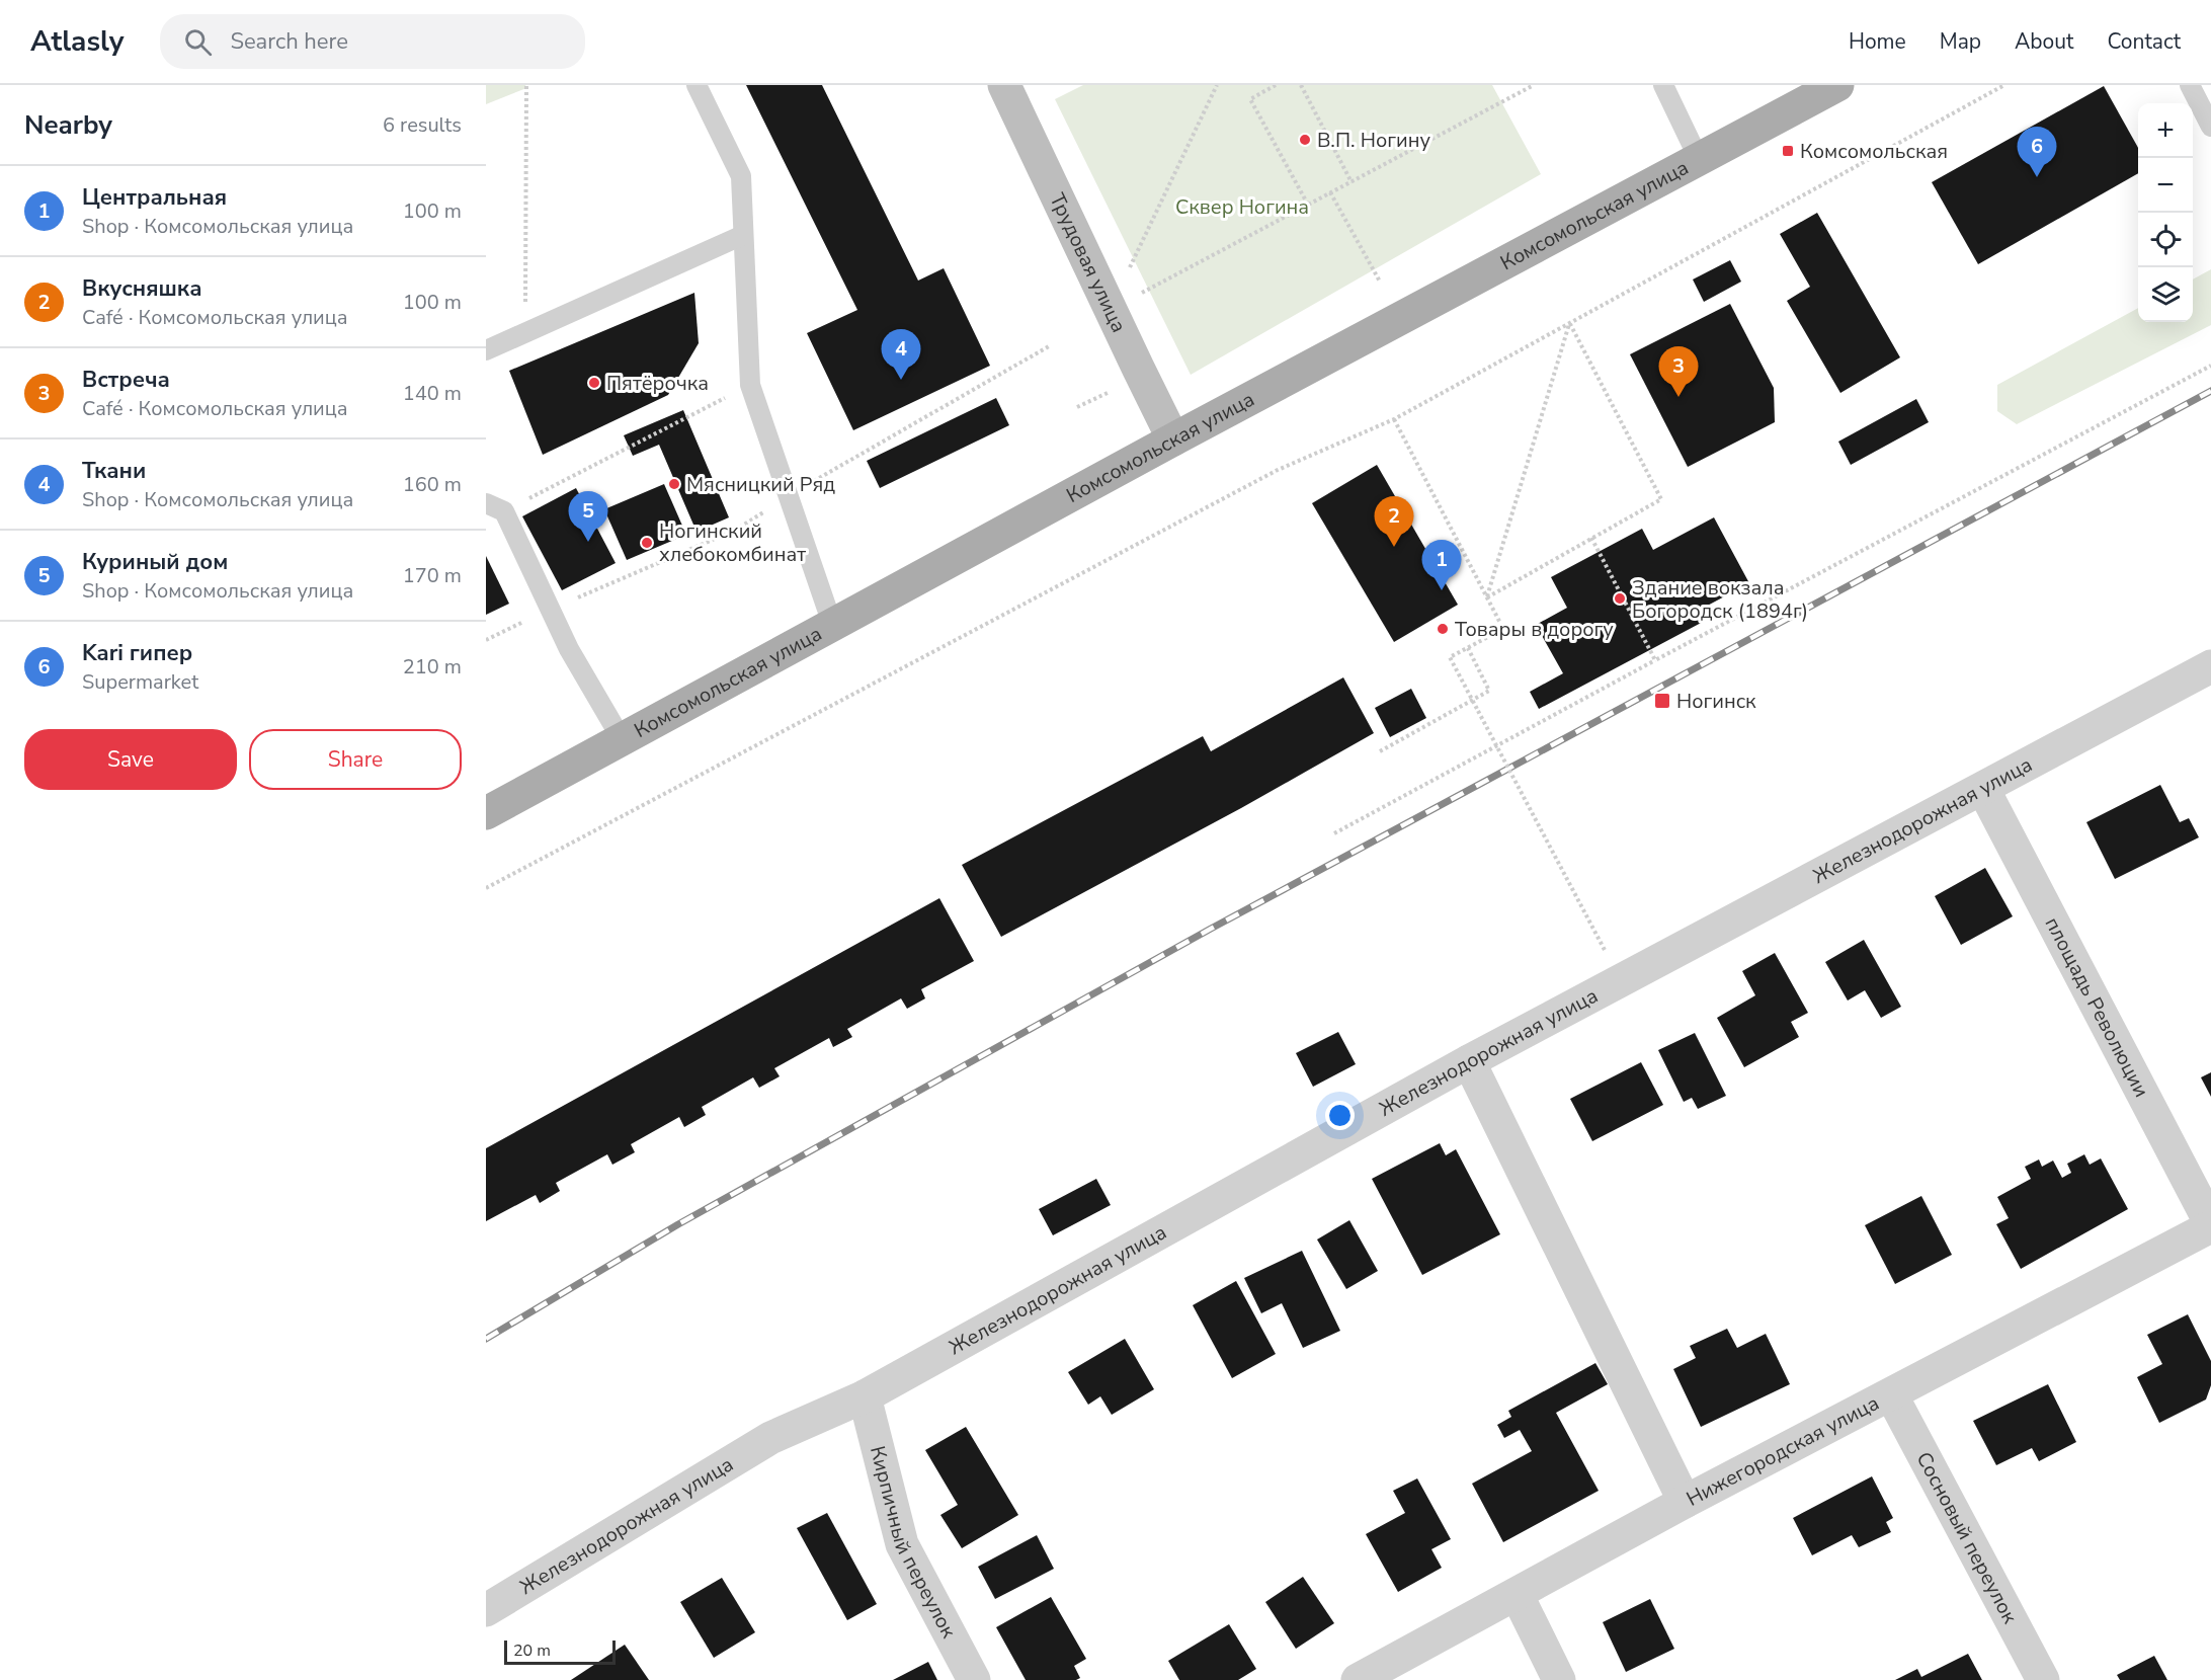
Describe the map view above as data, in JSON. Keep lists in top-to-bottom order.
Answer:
{
  "streets": {
    "main road": ["Комсомольская улица"],
    "street": [
      "Трудовая улица",
      "Железнодорожная улица",
      "площадь Революции",
      "Нижегородская улица",
      "Сосновый переулок",
      "Кирпичный переулок"
    ]
  },
  "crossings": [
    ["Комсомольская улица", "Трудовая улица"],
    ["Железнодорожная улица", "площадь Революции"],
    ["Железнодорожная улица", "Кирпичный переулок"],
    ["площадь Революции", "Нижегородская улица"],
    ["Нижегородская улица", "Сосновый переулок"]
  ],
  "parks": ["Сквер Ногина"],
  "places": {
    "other": [
      "В.П. Ногину",
      "Пятёрочка",
      "Мясницкий Ряд",
      "Ногинский хлебокомбинат",
      "Здание вокзала Богородск (1894г)",
      "Товары в дорогу"
    ],
    "transit": ["Комсомольская", "Ногинск"]
  },
  "scale_bar": "20 m",
  "page": {
    "header": "Atlasly",
    "search": "Search here",
    "nav": [
      "Home",
      "Map",
      "About",
      "Contact"
    ],
    "heading": ["Nearby", "6 results"],
    "map_buttons": ["+", "−"],
    "pins": [
      "6",
      "4",
      "3",
      "5",
      "2",
      "1"
    ],
    "list": [
      {
        "mark": "1",
        "name": "Центральная",
        "note": "Shop · Комсомольская улица",
        "value": "100 m"
      },
      {
        "mark": "2",
        "name": "Вкусняшка",
        "note": "Café · Комсомольская улица",
        "value": "100 m"
      },
      {
        "mark": "3",
        "name": "Встреча",
        "note": "Café · Комсомольская улица",
        "value": "140 m"
      },
      {
        "mark": "4",
        "name": "Ткани",
        "note": "Shop · Комсомольская улица",
        "value": "160 m"
      },
      {
        "mark": "5",
        "name": "Куриный дом",
        "note": "Shop · Комсомольская улица",
        "value": "170 m"
      },
      {
        "mark": "6",
        "name": "Kari гипер",
        "note": "Supermarket",
        "value": "210 m"
      }
    ],
    "buttons": ["Save", "Share"],
    "scale": "20 m"
  }
}
